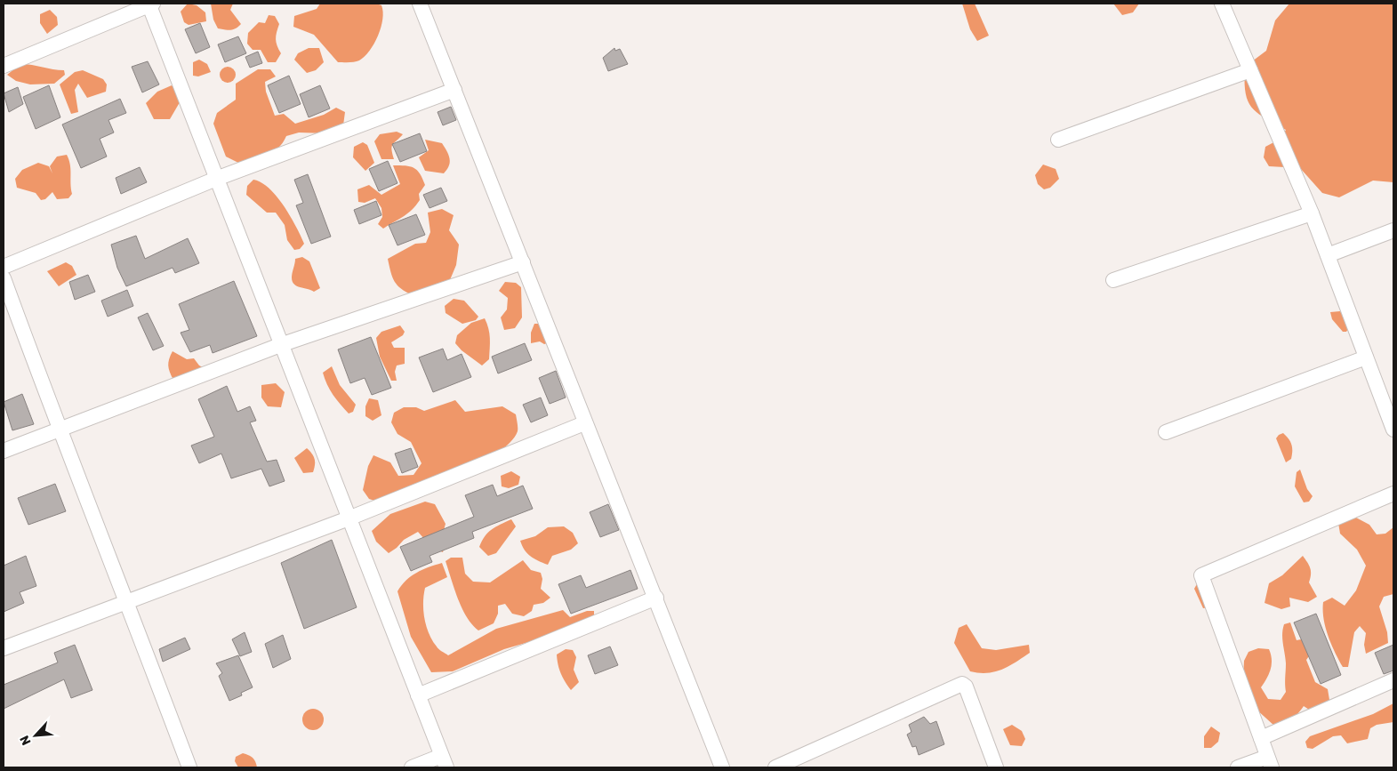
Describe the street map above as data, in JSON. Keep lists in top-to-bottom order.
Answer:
{
  "north": "bottom left"
}
